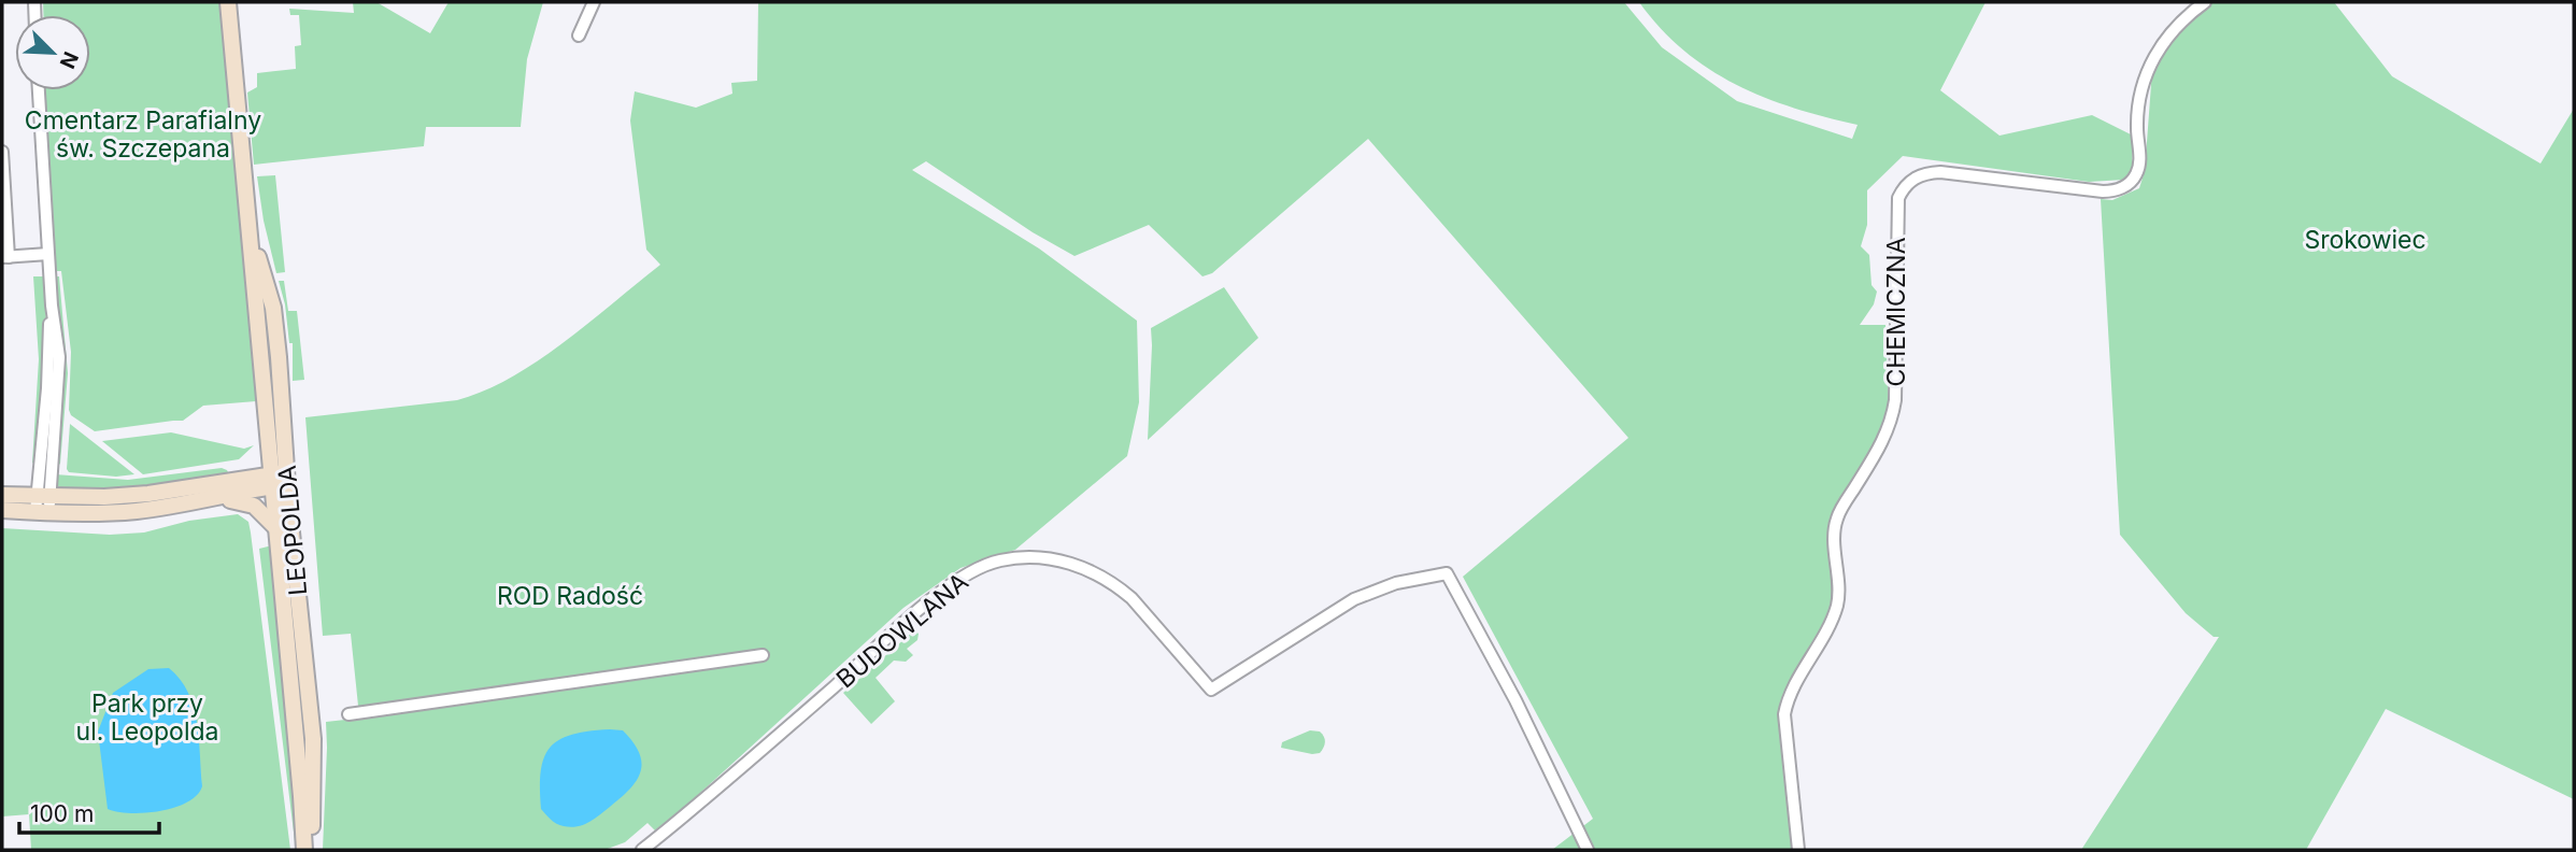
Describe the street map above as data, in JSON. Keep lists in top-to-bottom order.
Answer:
{
  "streets": {
    "street": ["CHEMICZNA", "LEOPOLDA", "BUDOWLANA"]
  },
  "parks": [
    "Cmentarz Parafialny św. Szczepana",
    "Srokowiec",
    "ROD Radość",
    "Park przy ul. Leopolda"
  ],
  "scale_bar": "100 m",
  "north": "bottom right"
}
